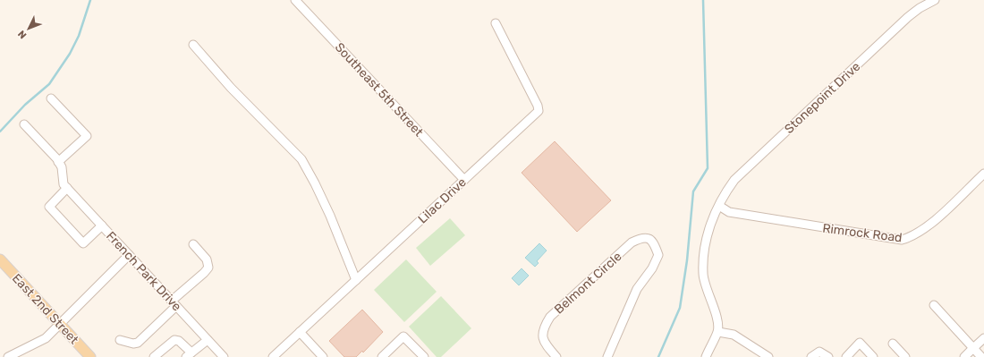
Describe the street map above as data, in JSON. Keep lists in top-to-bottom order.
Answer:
{
  "streets": {
    "main road": ["East 2nd Street"],
    "street": [
      "Southeast 5th Street",
      "Stonepoint Drive",
      "Lilac Drive",
      "Rimrock Road",
      "French Park Drive",
      "Belmont Circle"
    ]
  },
  "crossings": [
    ["Southeast 5th Street", "Lilac Drive"],
    ["Stonepoint Drive", "Rimrock Road"]
  ],
  "north": "bottom left"
}
